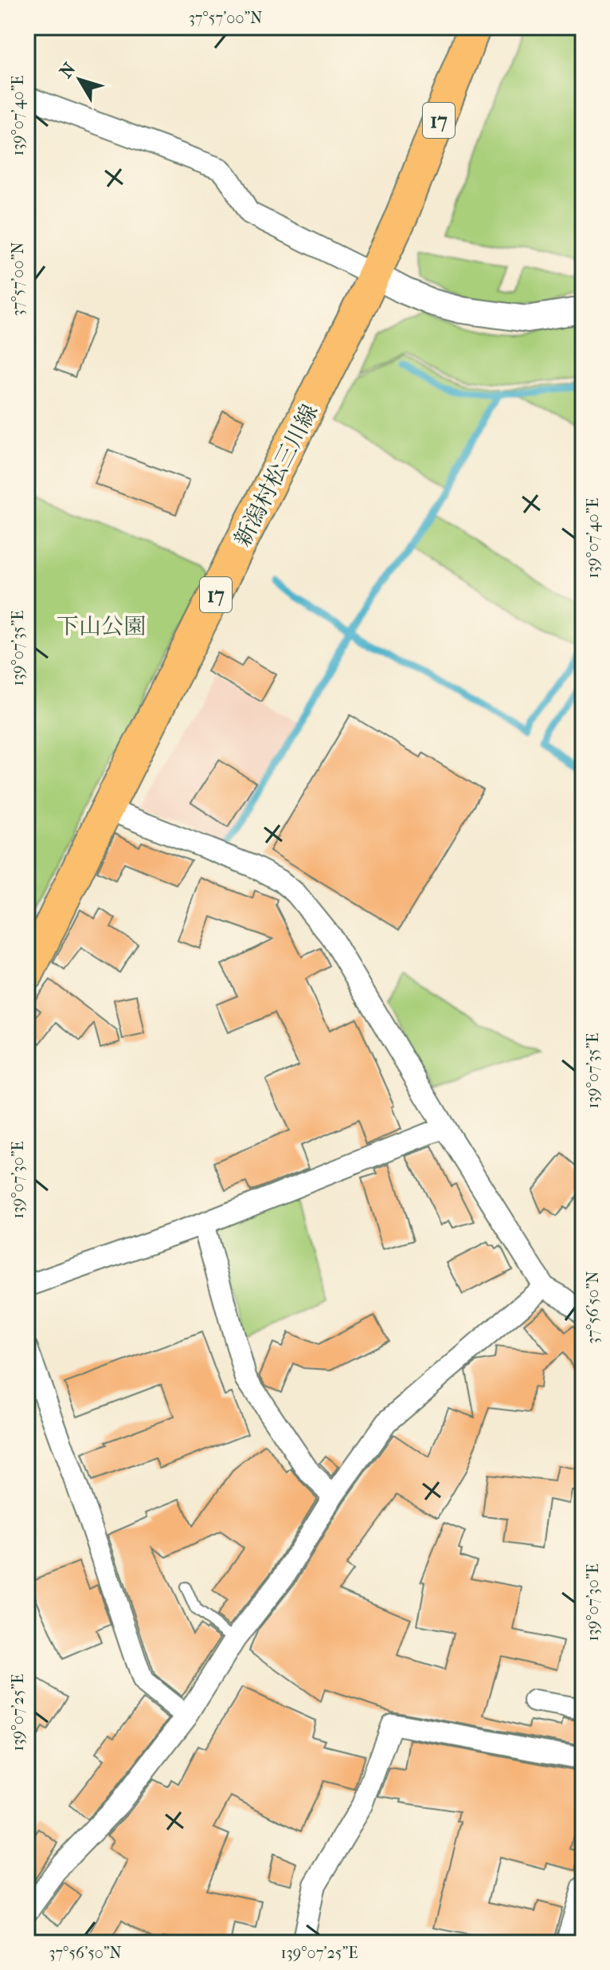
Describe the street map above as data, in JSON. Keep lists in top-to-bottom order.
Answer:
{
  "streets": {
    "main road": ["17", "新潟村松三川線"]
  },
  "parks": ["下山公園"],
  "north": "top left",
  "coordinates": [
    "37°57'00\"N",
    "139°07'40\"E",
    "139°07'35\"E",
    "139°07'30\"E",
    "37°56'50\"N",
    "139°07'25\"E"
  ]
}
